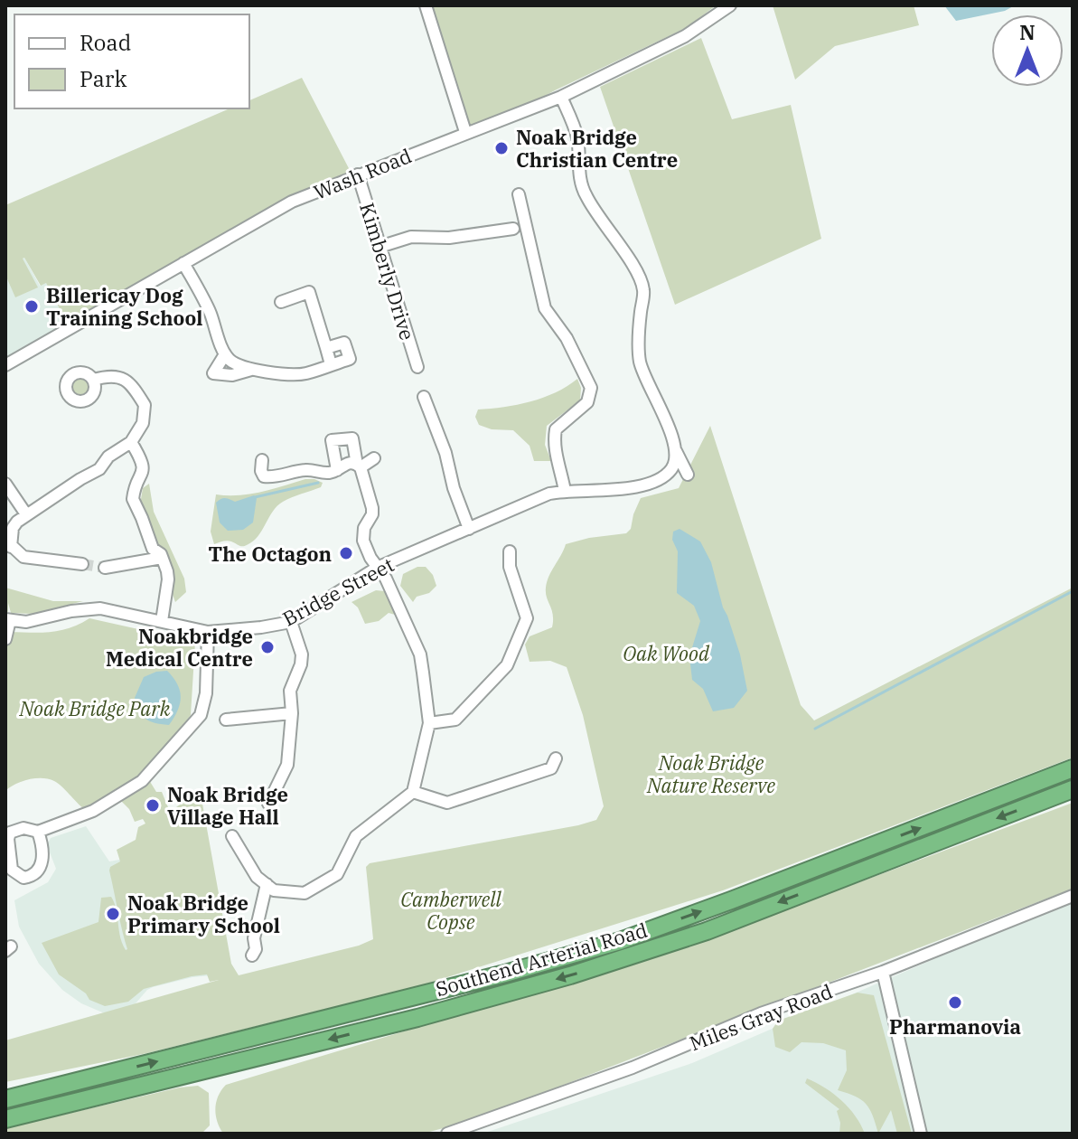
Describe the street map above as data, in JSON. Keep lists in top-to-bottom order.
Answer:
{
  "streets": {
    "highway": ["Southend Arterial Road"],
    "street": [
      "Wash Road",
      "Kimberly Drive",
      "Bridge Street",
      "Miles Gray Road"
    ]
  },
  "crossings": [
    ["Wash Road", "Kimberly Drive"]
  ],
  "parks": [
    "Oak Wood",
    "Noak Bridge Park",
    "Noak Bridge Nature Reserve",
    "Camberwell Copse"
  ],
  "places": [
    "Noak Bridge Christian Centre",
    "Billericay Dog Training School",
    "The Octagon",
    "Noakbridge Medical Centre",
    "Noak Bridge Village Hall",
    "Noak Bridge Primary School",
    "Pharmanovia"
  ],
  "legend": ["Road", "Park"],
  "north": "top"
}
